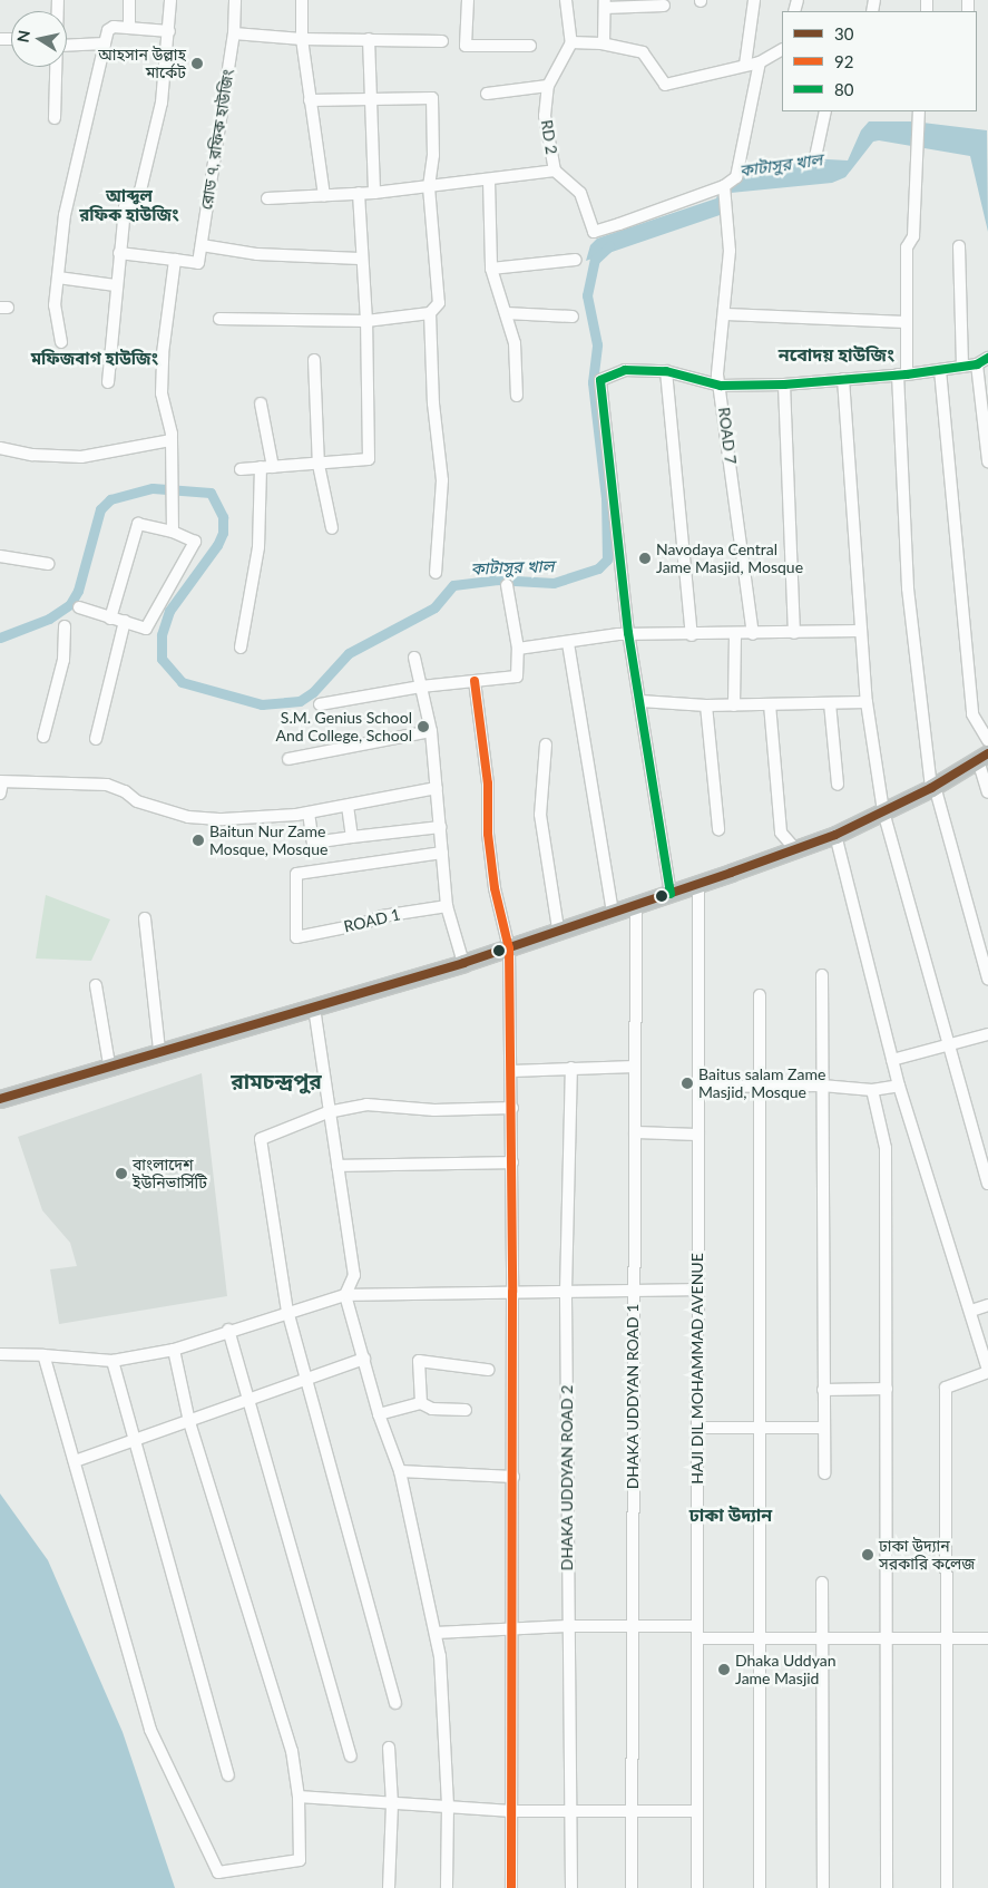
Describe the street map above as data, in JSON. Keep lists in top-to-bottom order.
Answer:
{
  "streets": {
    "street": [
      "RD 2",
      "রোড ৭, রফিক হাউজিং",
      "ROAD 7",
      "ROAD 1",
      "HAJI DIL MOHAMMAD AVENUE",
      "DHAKA UDDYAN ROAD 1",
      "DHAKA UDDYAN ROAD 2"
    ]
  },
  "districts": [
    "আব্দুল রফিক হাউজিং",
    "নবোদয় হাউজিং",
    "মফিজবাগ হাউজিং",
    "রামচন্দ্রপুর",
    "ঢাকা উদ্যান"
  ],
  "water": ["কাটাসুর খাল"],
  "places": [
    "আহসান উল্লাহ মার্কেট",
    "Navodaya Central Jame Masjid, Mosque",
    "S.M. Genius School And College, School",
    "Baitun Nur Zame Mosque, Mosque",
    "Baitus salam Zame Masjid, Mosque",
    "বাংলাদেশ ইউনিভার্সিটি",
    "ঢাকা উদ্যান সরকারি কলেজ",
    "Dhaka Uddyan Jame Masjid"
  ],
  "lines": ["transit line 80", "transit line 92", "transit line 30"],
  "legend": ["30", "92", "80"],
  "north": "left"
}
